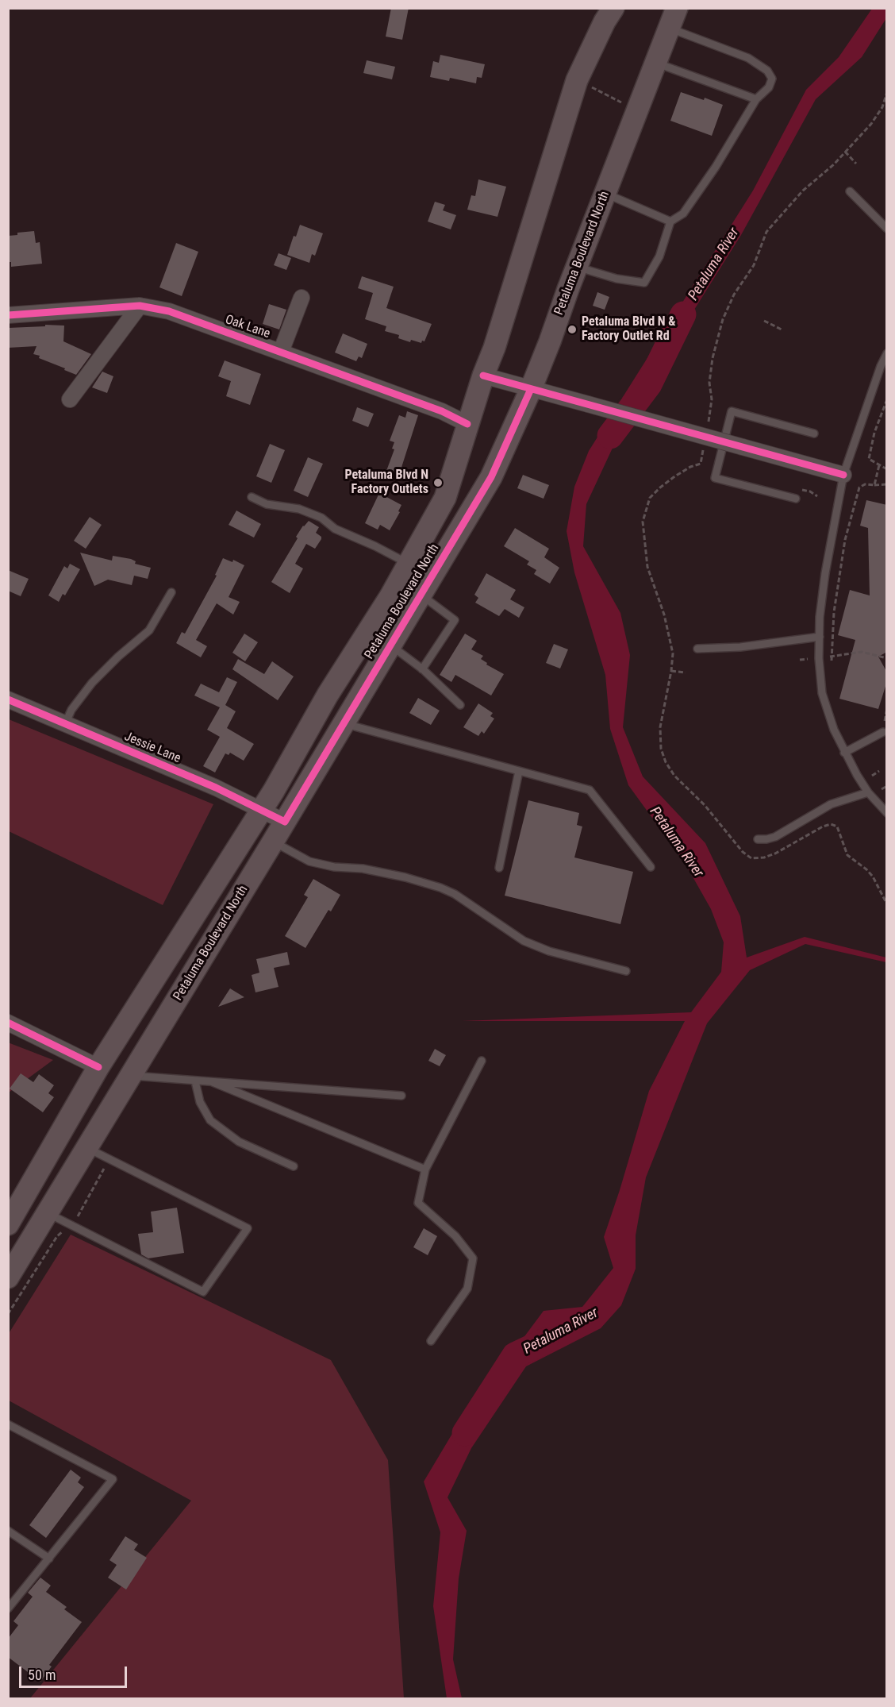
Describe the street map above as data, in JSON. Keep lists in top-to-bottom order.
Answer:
{
  "streets": {
    "main road": ["Petaluma Boulevard North"],
    "street": ["Oak Lane", "Jessie Lane"]
  },
  "crossings": [
    ["Petaluma Boulevard North", "Oak Lane"],
    ["Petaluma Boulevard North", "Jessie Lane"]
  ],
  "water": ["Petaluma River"],
  "places": ["Petaluma Blvd N & Factory Outlet Rd", "Petaluma Blvd N Factory Outlets"],
  "scale_bar": "50 m"
}
